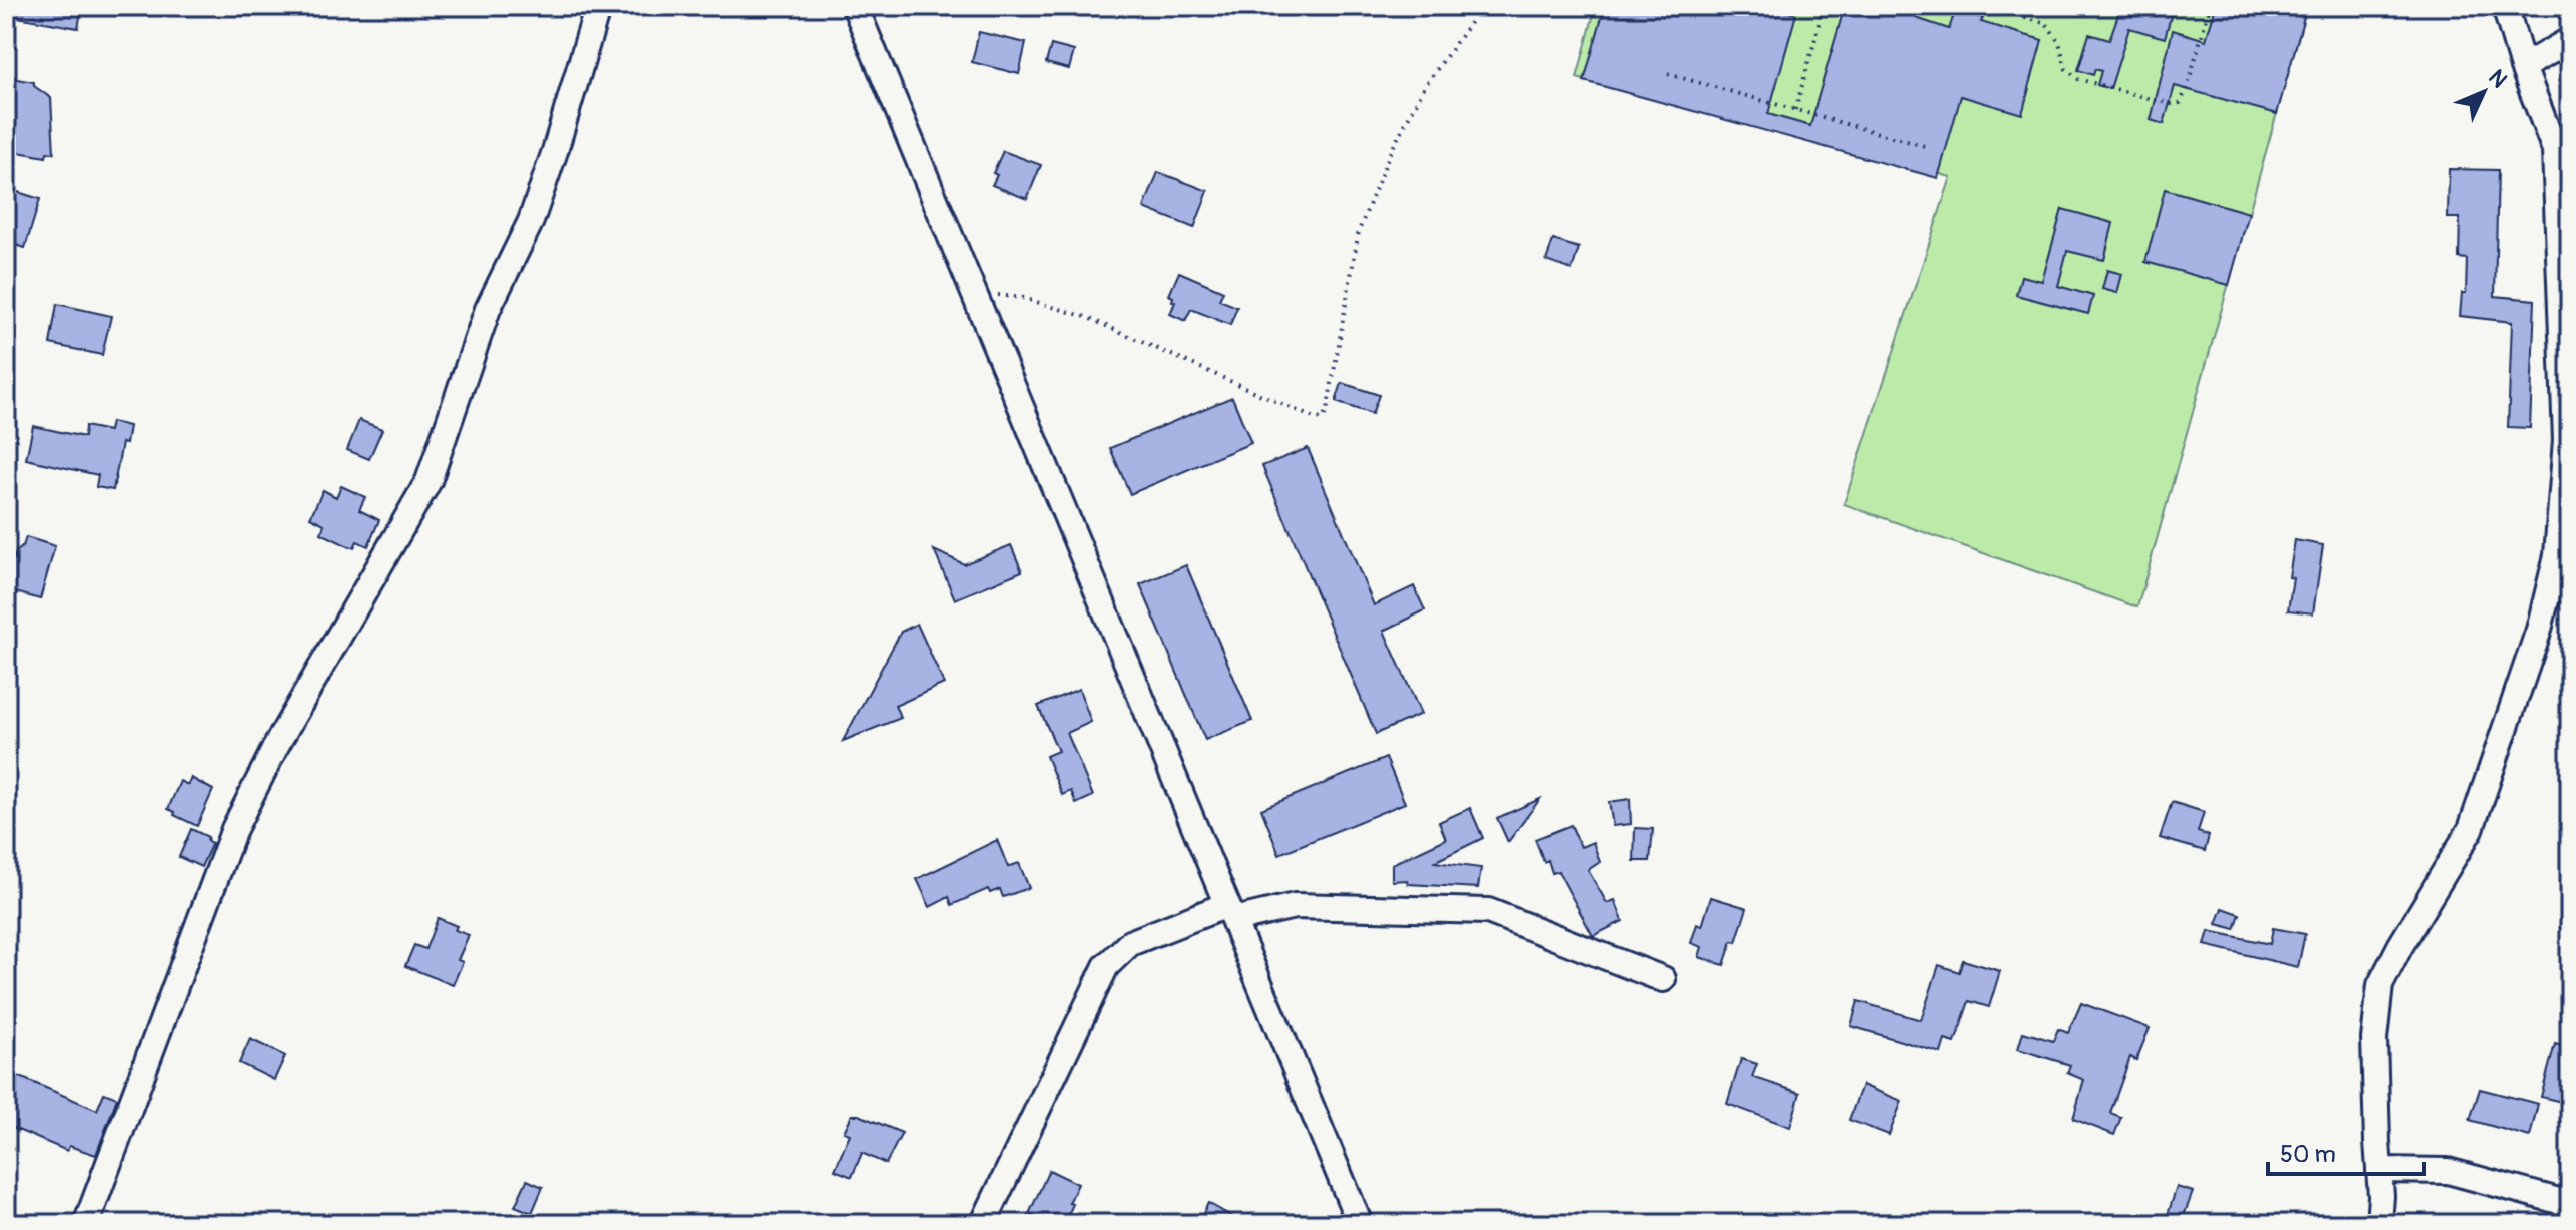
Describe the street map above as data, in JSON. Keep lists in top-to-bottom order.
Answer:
{
  "scale_bar": "50 m",
  "north": "top right"
}
